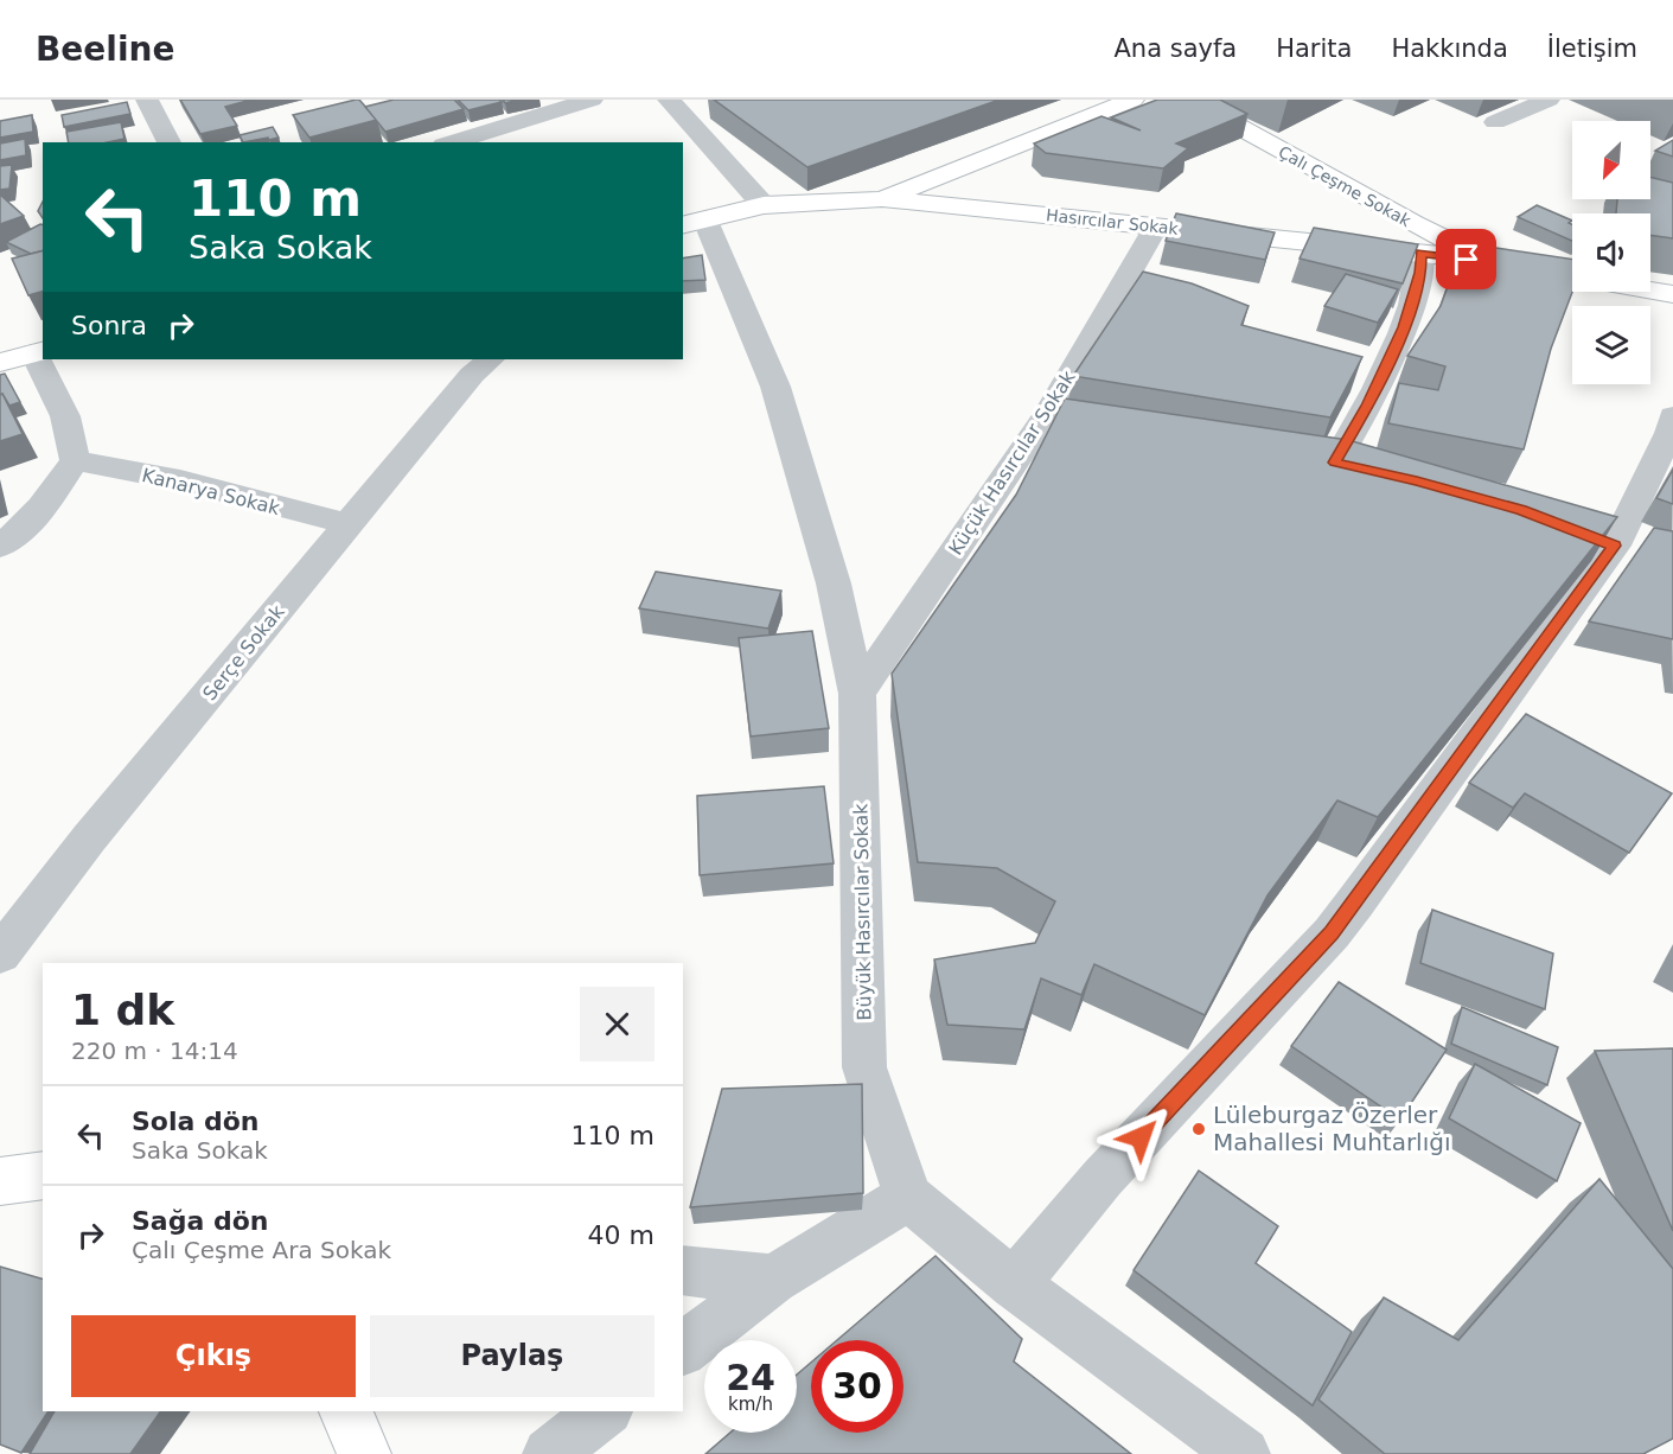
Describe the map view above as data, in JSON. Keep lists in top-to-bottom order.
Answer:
{
  "streets": {
    "main road": ["Çalı Çeşme Sokak", "Hasırcılar Sokak"],
    "street": [
      "Küçük Hasırcılar Sokak",
      "Kanarya Sokak",
      "Serçe Sokak",
      "Büyük Hasırcılar Sokak"
    ]
  },
  "crossings": [
    ["Çalı Çeşme Sokak", "Hasırcılar Sokak"],
    ["Hasırcılar Sokak", "Küçük Hasırcılar Sokak"],
    ["Küçük Hasırcılar Sokak", "Büyük Hasırcılar Sokak"],
    ["Kanarya Sokak", "Serçe Sokak"]
  ],
  "places": ["Lüleburgaz Özerler Mahallesi Muhtarlığı"],
  "north": "bottom left",
  "page": {
    "header": "Beeline",
    "nav": [
      "Ana sayfa",
      "Harita",
      "Hakkında",
      "İletişim"
    ],
    "turn": ["110 m", "Saka Sokak"],
    "then": "Sonra",
    "heading": ["1 dk", "220 m · 14:14"],
    "list": [
      {
        "name": "Sola dön",
        "note": "Saka Sokak",
        "value": "110 m"
      },
      {
        "name": "Sağa dön",
        "note": "Çalı Çeşme Ara Sokak",
        "value": "40 m"
      }
    ],
    "buttons": ["Çıkış", "Paylaş"],
    "speed": "24 km/h",
    "limit": "30"
  }
}
